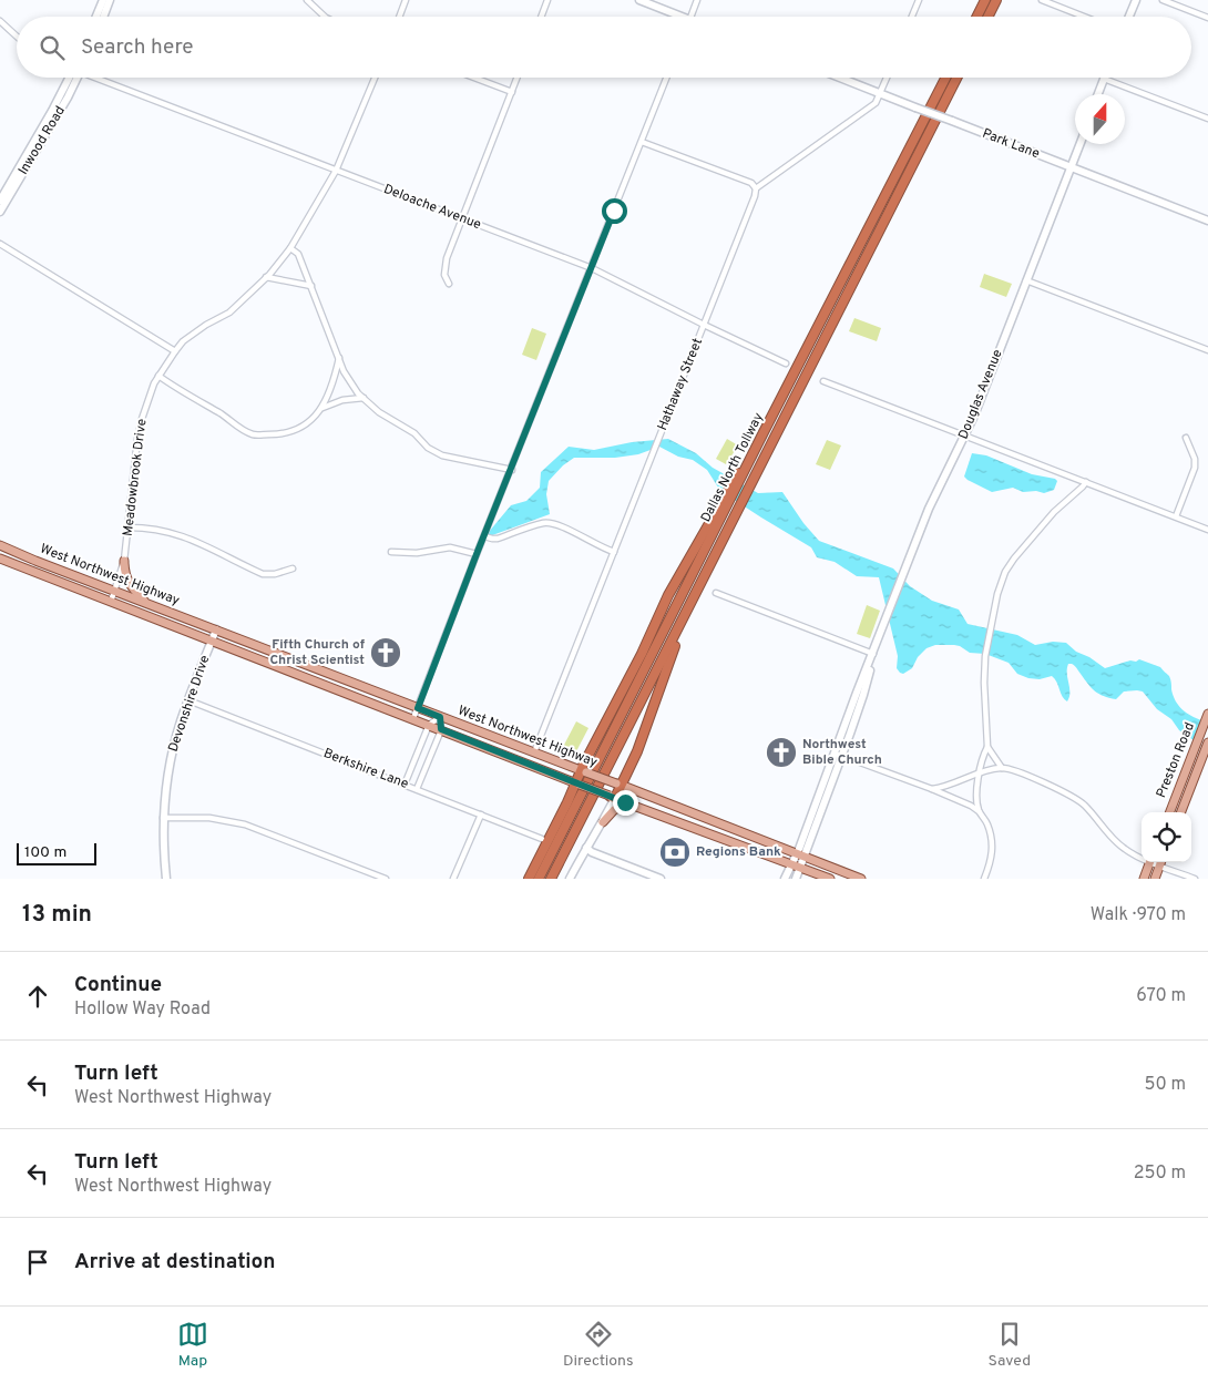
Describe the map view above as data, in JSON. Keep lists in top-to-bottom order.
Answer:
{
  "streets": {
    "highway": ["Dallas North Tollway"],
    "main road": ["West Northwest Highway", "Preston Road"],
    "street": [
      "Inwood Road",
      "Park Lane",
      "Deloache Avenue",
      "Hathaway Street",
      "Douglas Avenue",
      "Meadowbrook Drive",
      "Devonshire Drive",
      "Berkshire Lane"
    ]
  },
  "crossings": [
    ["Park Lane", "Douglas Avenue"],
    ["Deloache Avenue", "Hathaway Street"],
    ["Deloache Avenue", "Meadowbrook Drive"],
    ["Hathaway Street", "West Northwest Highway"],
    ["Douglas Avenue", "West Northwest Highway"],
    ["Meadowbrook Drive", "West Northwest Highway"],
    ["West Northwest Highway", "Devonshire Drive"],
    ["Devonshire Drive", "Berkshire Lane"]
  ],
  "places": {
    "church": ["Fifth Church of Christ Scientist", "Northwest Bible Church"],
    "bank": ["Regions Bank"]
  },
  "scale_bar": "100 m",
  "north": "top",
  "page": {
    "search": "Search here",
    "scale": "100 m",
    "heading": ["13 min", "Walk · 970 m"],
    "list": [
      ["Continue", "Hollow Way Road", "670 m"],
      ["Turn left", "West Northwest Highway", "50 m"],
      ["Turn left", "West Northwest Highway", "250 m"],
      "Arrive at destination"
    ],
    "nav": ["Map", "Directions", "Saved"]
  }
}
